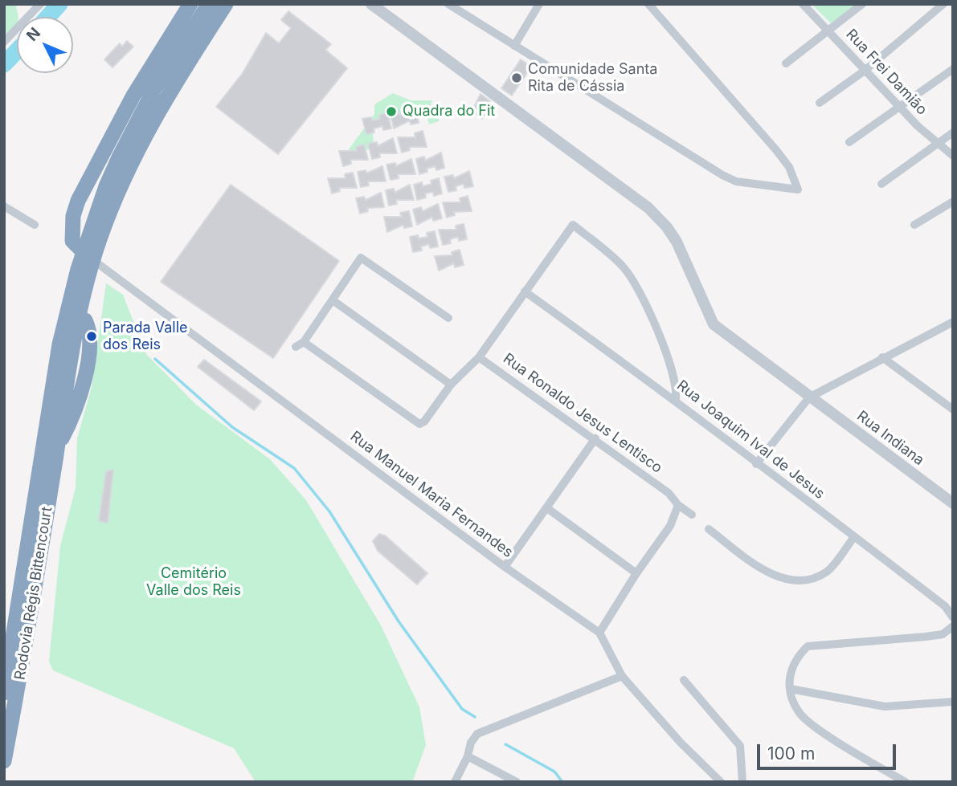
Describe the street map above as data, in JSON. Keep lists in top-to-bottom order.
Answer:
{
  "streets": {
    "highway": ["Rodovia Régis Bittencourt"],
    "street": [
      "Rua Frei Damião",
      "Rua Ronaldo Jesus Lentisco",
      "Rua Indiana",
      "Rua Joaquim Ival de Jesus",
      "Rua Manuel Maria Fernandes"
    ]
  },
  "parks": ["Cemitério Valle dos Reis"],
  "places": ["Comunidade Santa Rita de Cássia", "Quadra do Fit", "Parada Valle dos Reis"],
  "scale_bar": "100 m",
  "north": "top left"
}
